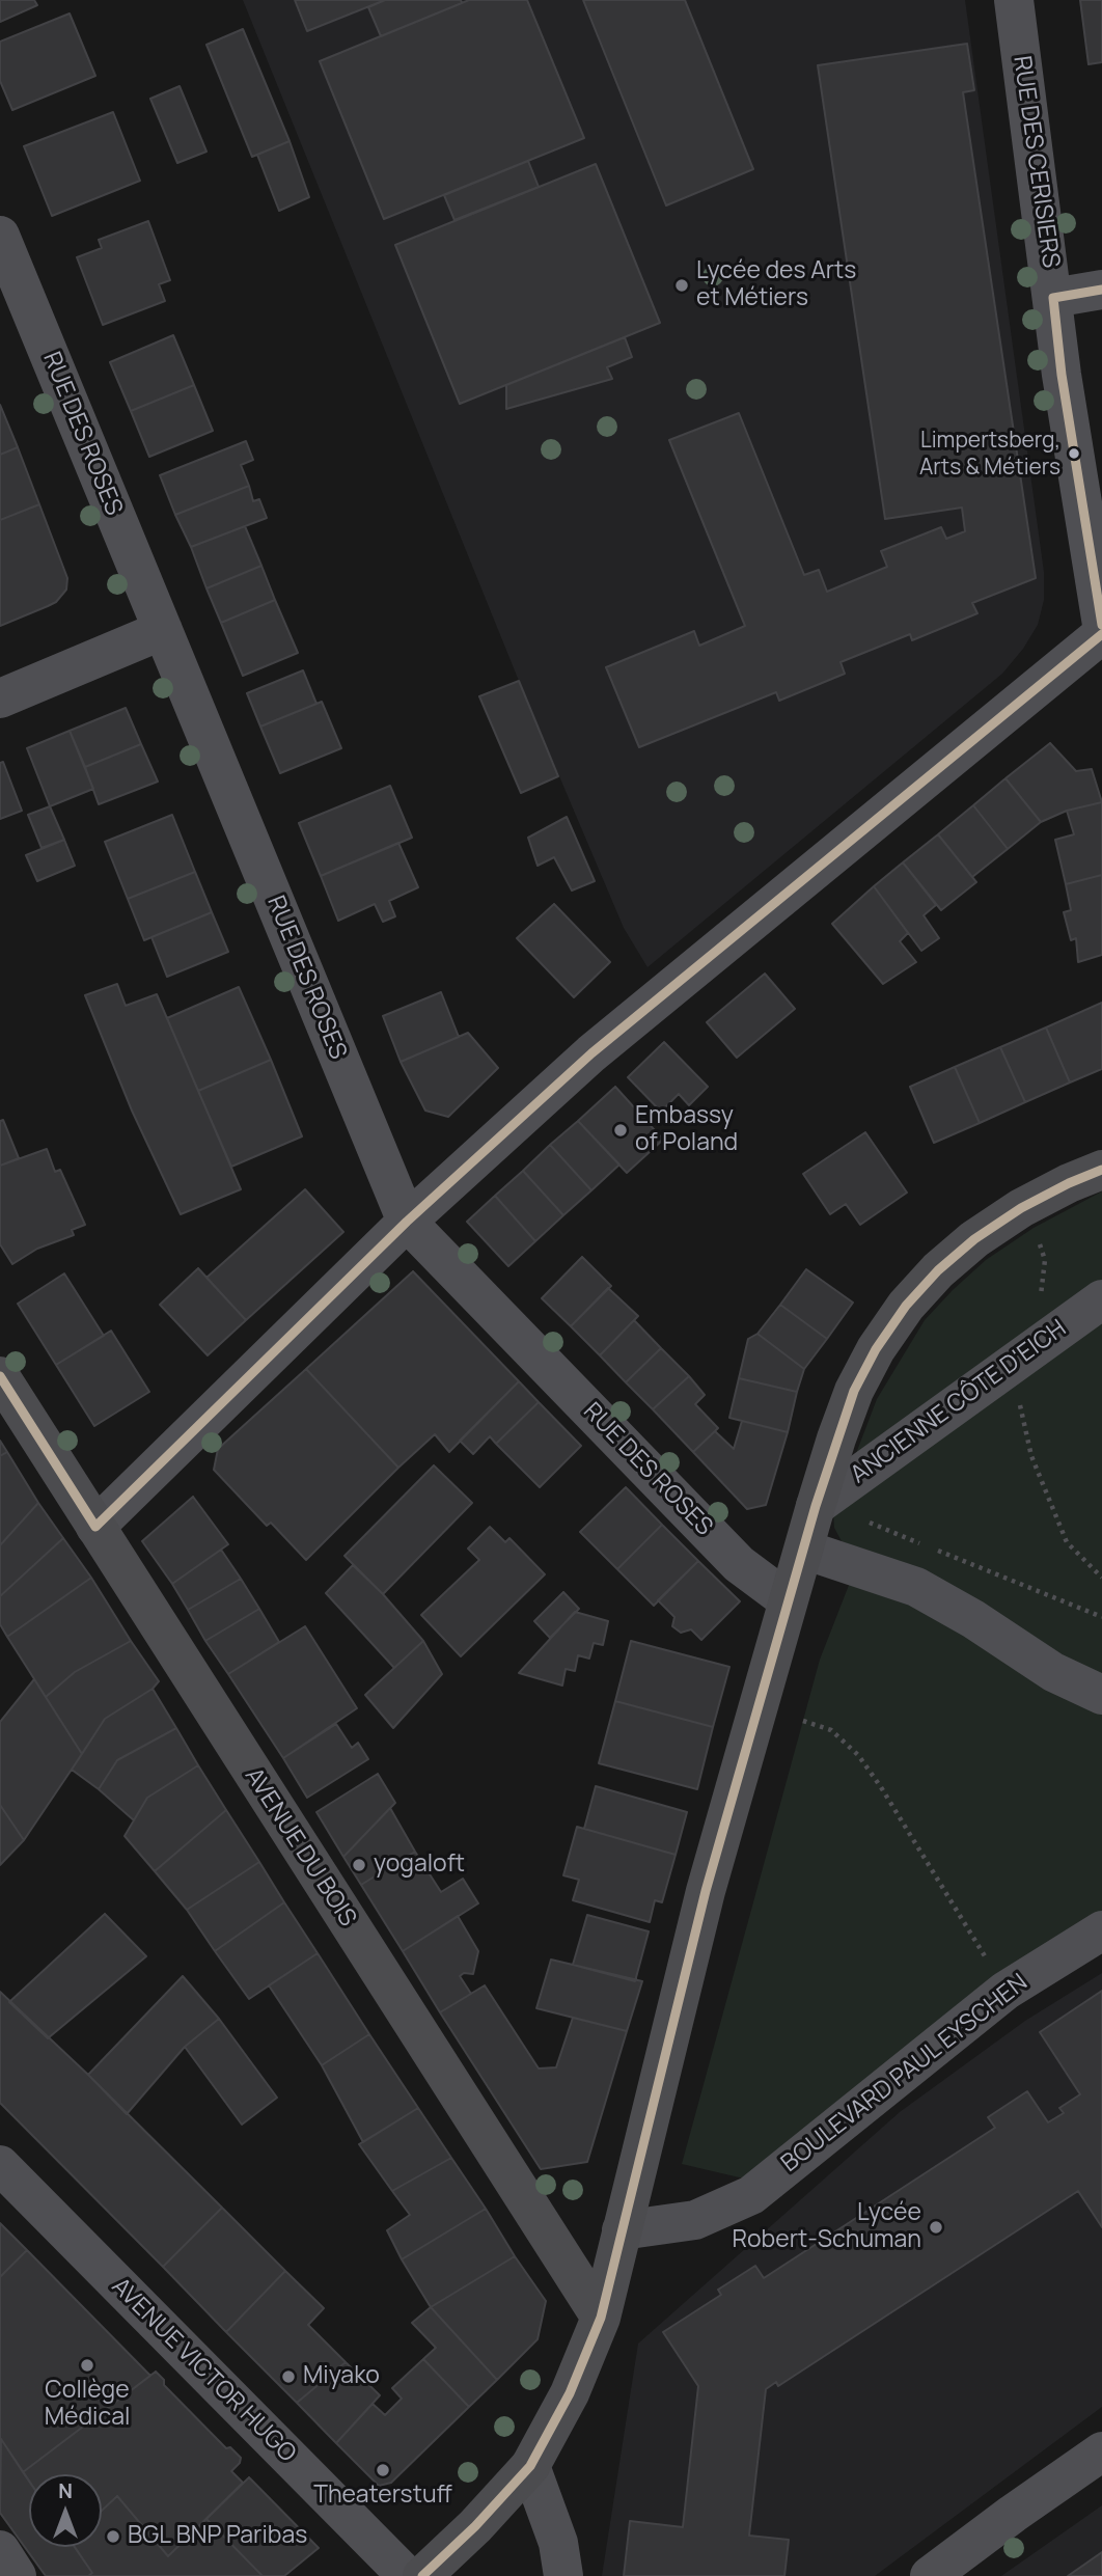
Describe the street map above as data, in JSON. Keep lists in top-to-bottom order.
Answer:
{
  "streets": {
    "main road": ["AVENUE DU BOIS"],
    "street": [
      "RUE DES CERISIERS",
      "RUE DES ROSES",
      "ANCIENNE CÔTE D'EICH",
      "BOULEVARD PAUL EYSCHEN",
      "AVENUE VICTOR HUGO"
    ]
  },
  "places": [
    "Lycée des Arts et Métiers",
    "Limpertsberg, Arts & Métiers",
    "Embassy of Poland",
    "yogaloft",
    "Lycée Robert-Schuman",
    "Collège Médical",
    "Miyako",
    "Theaterstuff",
    "BGL BNP Paribas"
  ],
  "north": "top"
}
